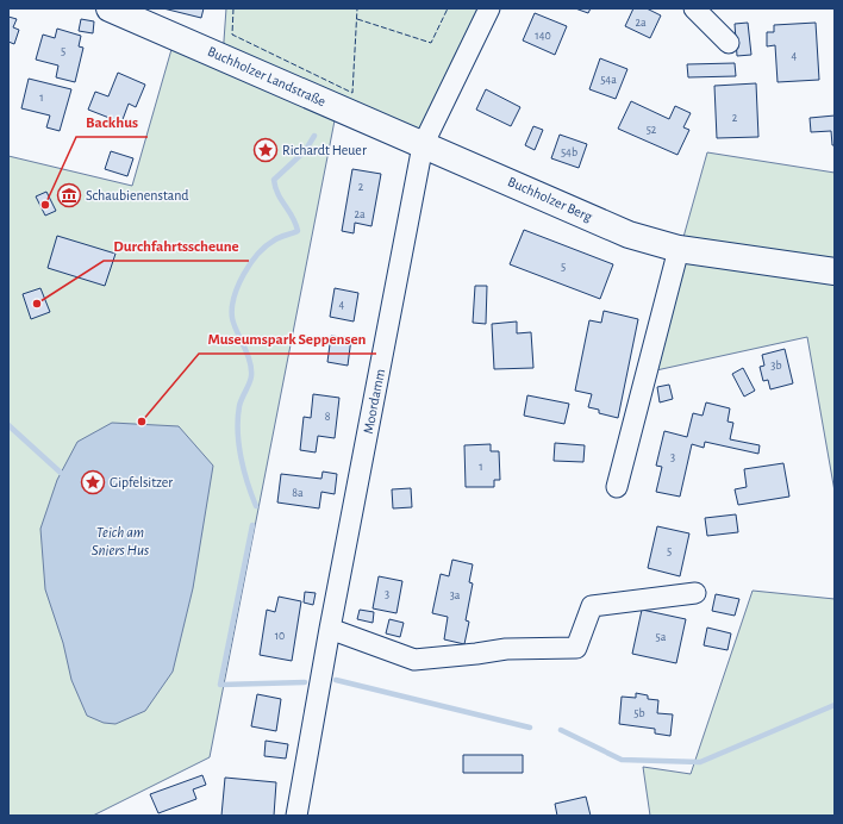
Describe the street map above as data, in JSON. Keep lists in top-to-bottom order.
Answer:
{
  "streets": {
    "main road": ["Buchholzer Landstraße", "Buchholzer Berg"],
    "street": ["Moordamm"]
  },
  "crossings": [
    ["Buchholzer Landstraße", "Buchholzer Berg"],
    ["Buchholzer Landstraße", "Moordamm"],
    ["Buchholzer Berg", "Moordamm"]
  ],
  "water": ["Teich am Sniers Hus"],
  "places": {
    "place": ["Richardt Heuer", "Gipfelsitzer"],
    "museum": ["Schaubienenstand"],
    "other": ["Backhus", "Durchfahrtsscheune", "Museumspark Seppensen"]
  },
  "house_numbers": [
    "2a",
    "140",
    "5",
    "4",
    "54a",
    "1",
    "2",
    "52",
    "54b",
    "2",
    "2a",
    "5",
    "4",
    "3b",
    "8",
    "3",
    "1",
    "8a",
    "5",
    "3",
    "3a",
    "10",
    "5a",
    "5b"
  ]
}
